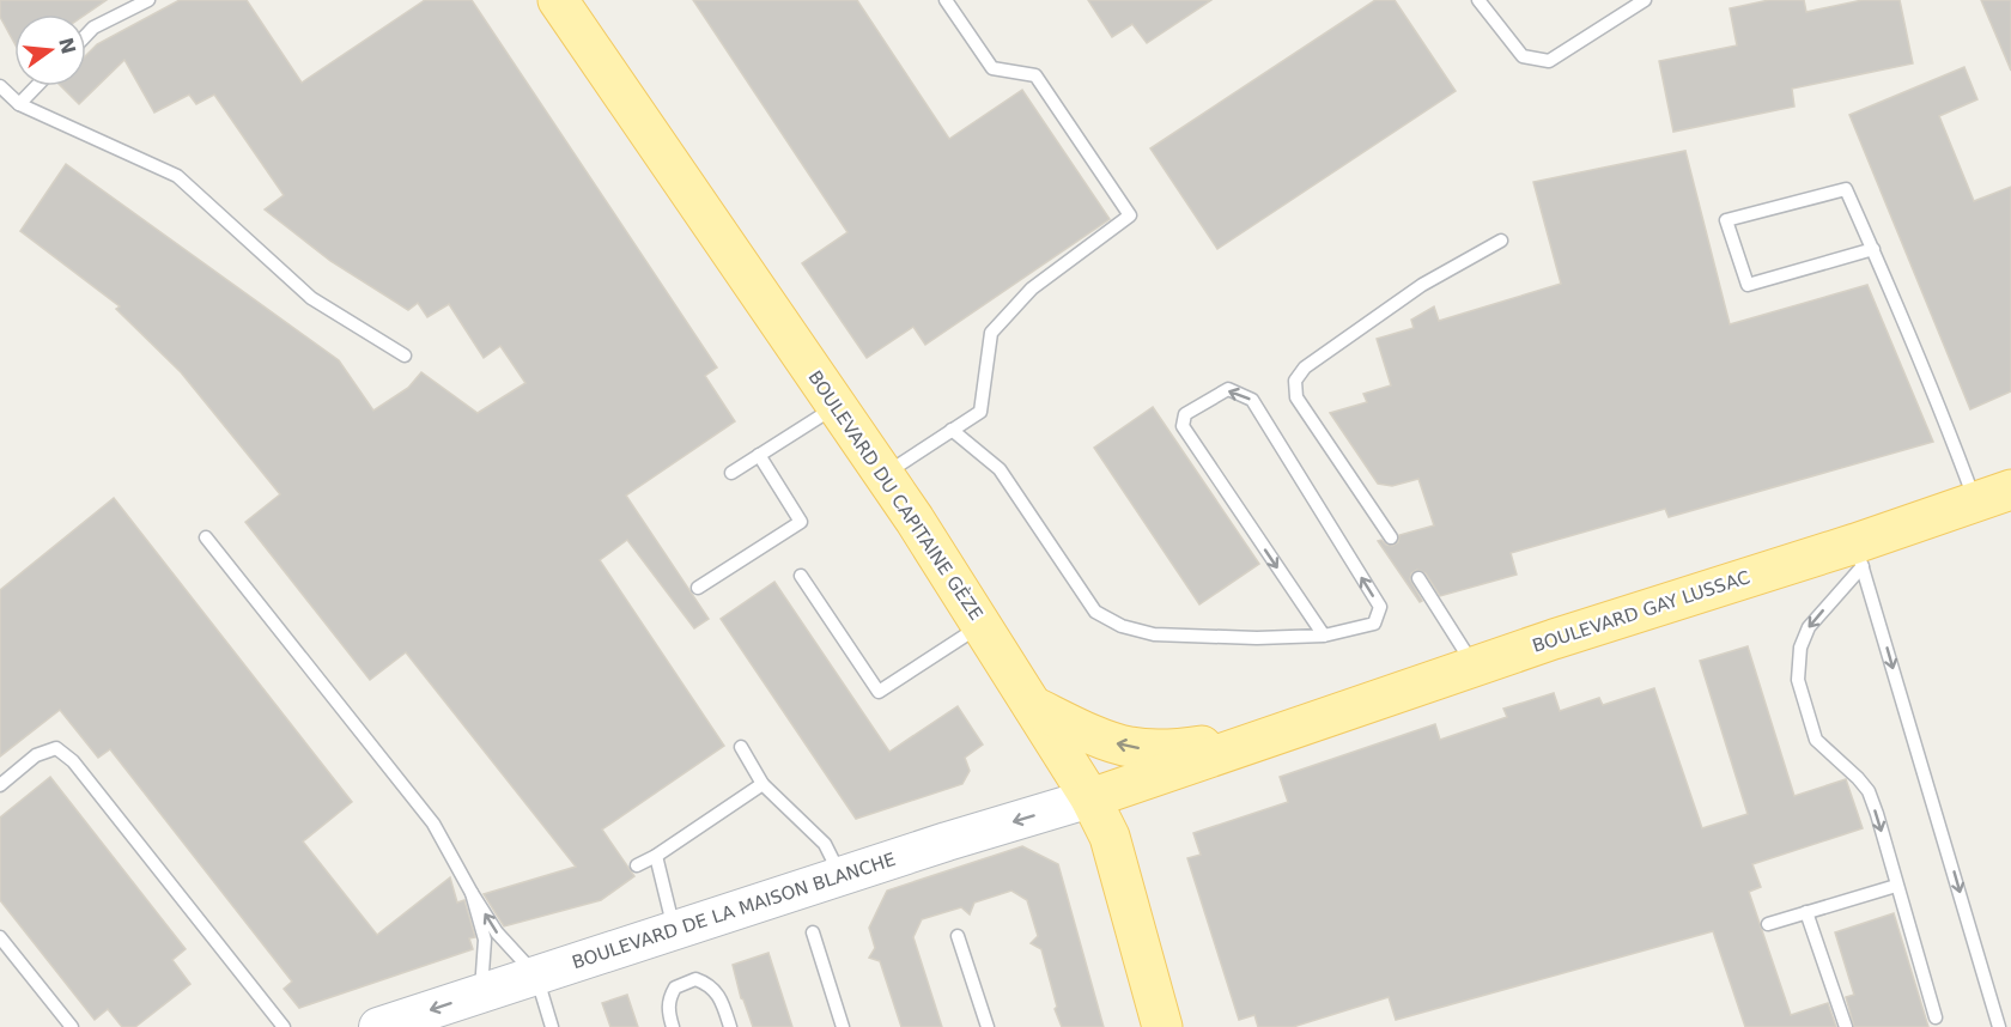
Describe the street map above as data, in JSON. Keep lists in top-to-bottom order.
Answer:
{
  "streets": {
    "main road": ["BOULEVARD DU CAPITAINE GÈZE", "BOULEVARD GAY LUSSAC"],
    "street": ["BOULEVARD DE LA MAISON BLANCHE"]
  },
  "crossings": [
    ["BOULEVARD DU CAPITAINE GÈZE", "BOULEVARD GAY LUSSAC"],
    ["BOULEVARD DU CAPITAINE GÈZE", "BOULEVARD DE LA MAISON BLANCHE"],
    ["BOULEVARD GAY LUSSAC", "BOULEVARD DE LA MAISON BLANCHE"]
  ],
  "one_way": ["BOULEVARD DE LA MAISON BLANCHE"],
  "north": "right"
}
